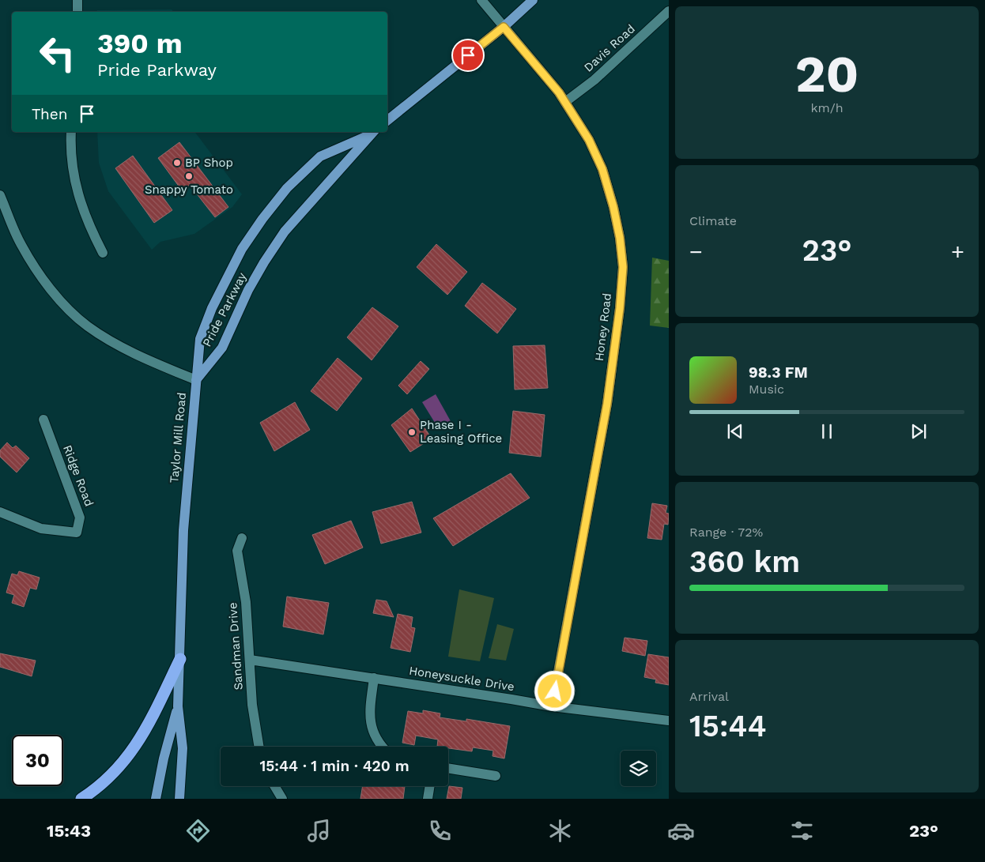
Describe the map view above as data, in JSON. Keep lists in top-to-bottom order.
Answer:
{
  "streets": {
    "main road": ["Pride Parkway", "Taylor Mill Road"],
    "street": [
      "Davis Road",
      "Honey Road",
      "Ridge Road",
      "Sandman Drive",
      "Honeysuckle Drive"
    ]
  },
  "crossings": [
    ["Davis Road", "Honey Road"],
    ["Pride Parkway", "Taylor Mill Road"],
    ["Honey Road", "Honeysuckle Drive"],
    ["Sandman Drive", "Honeysuckle Drive"]
  ],
  "places": ["BP Shop", "Snappy Tomato", "Phase I - Leasing Office"],
  "page": {
    "tile": [
      ["20", "km/h"],
      "Climate",
      ["Range · 72%", "360 km"],
      ["Arrival", "15:44"]
    ],
    "turn": ["390 m", "Pride Parkway"],
    "then": "Then",
    "heat": ["−", "23°", "+"],
    "song": ["98.3 FM", "Music"],
    "limit": "30",
    "trip": "15:44 · 1 min · 420 m",
    "tabs": ["15:43", "23°"]
  }
}
